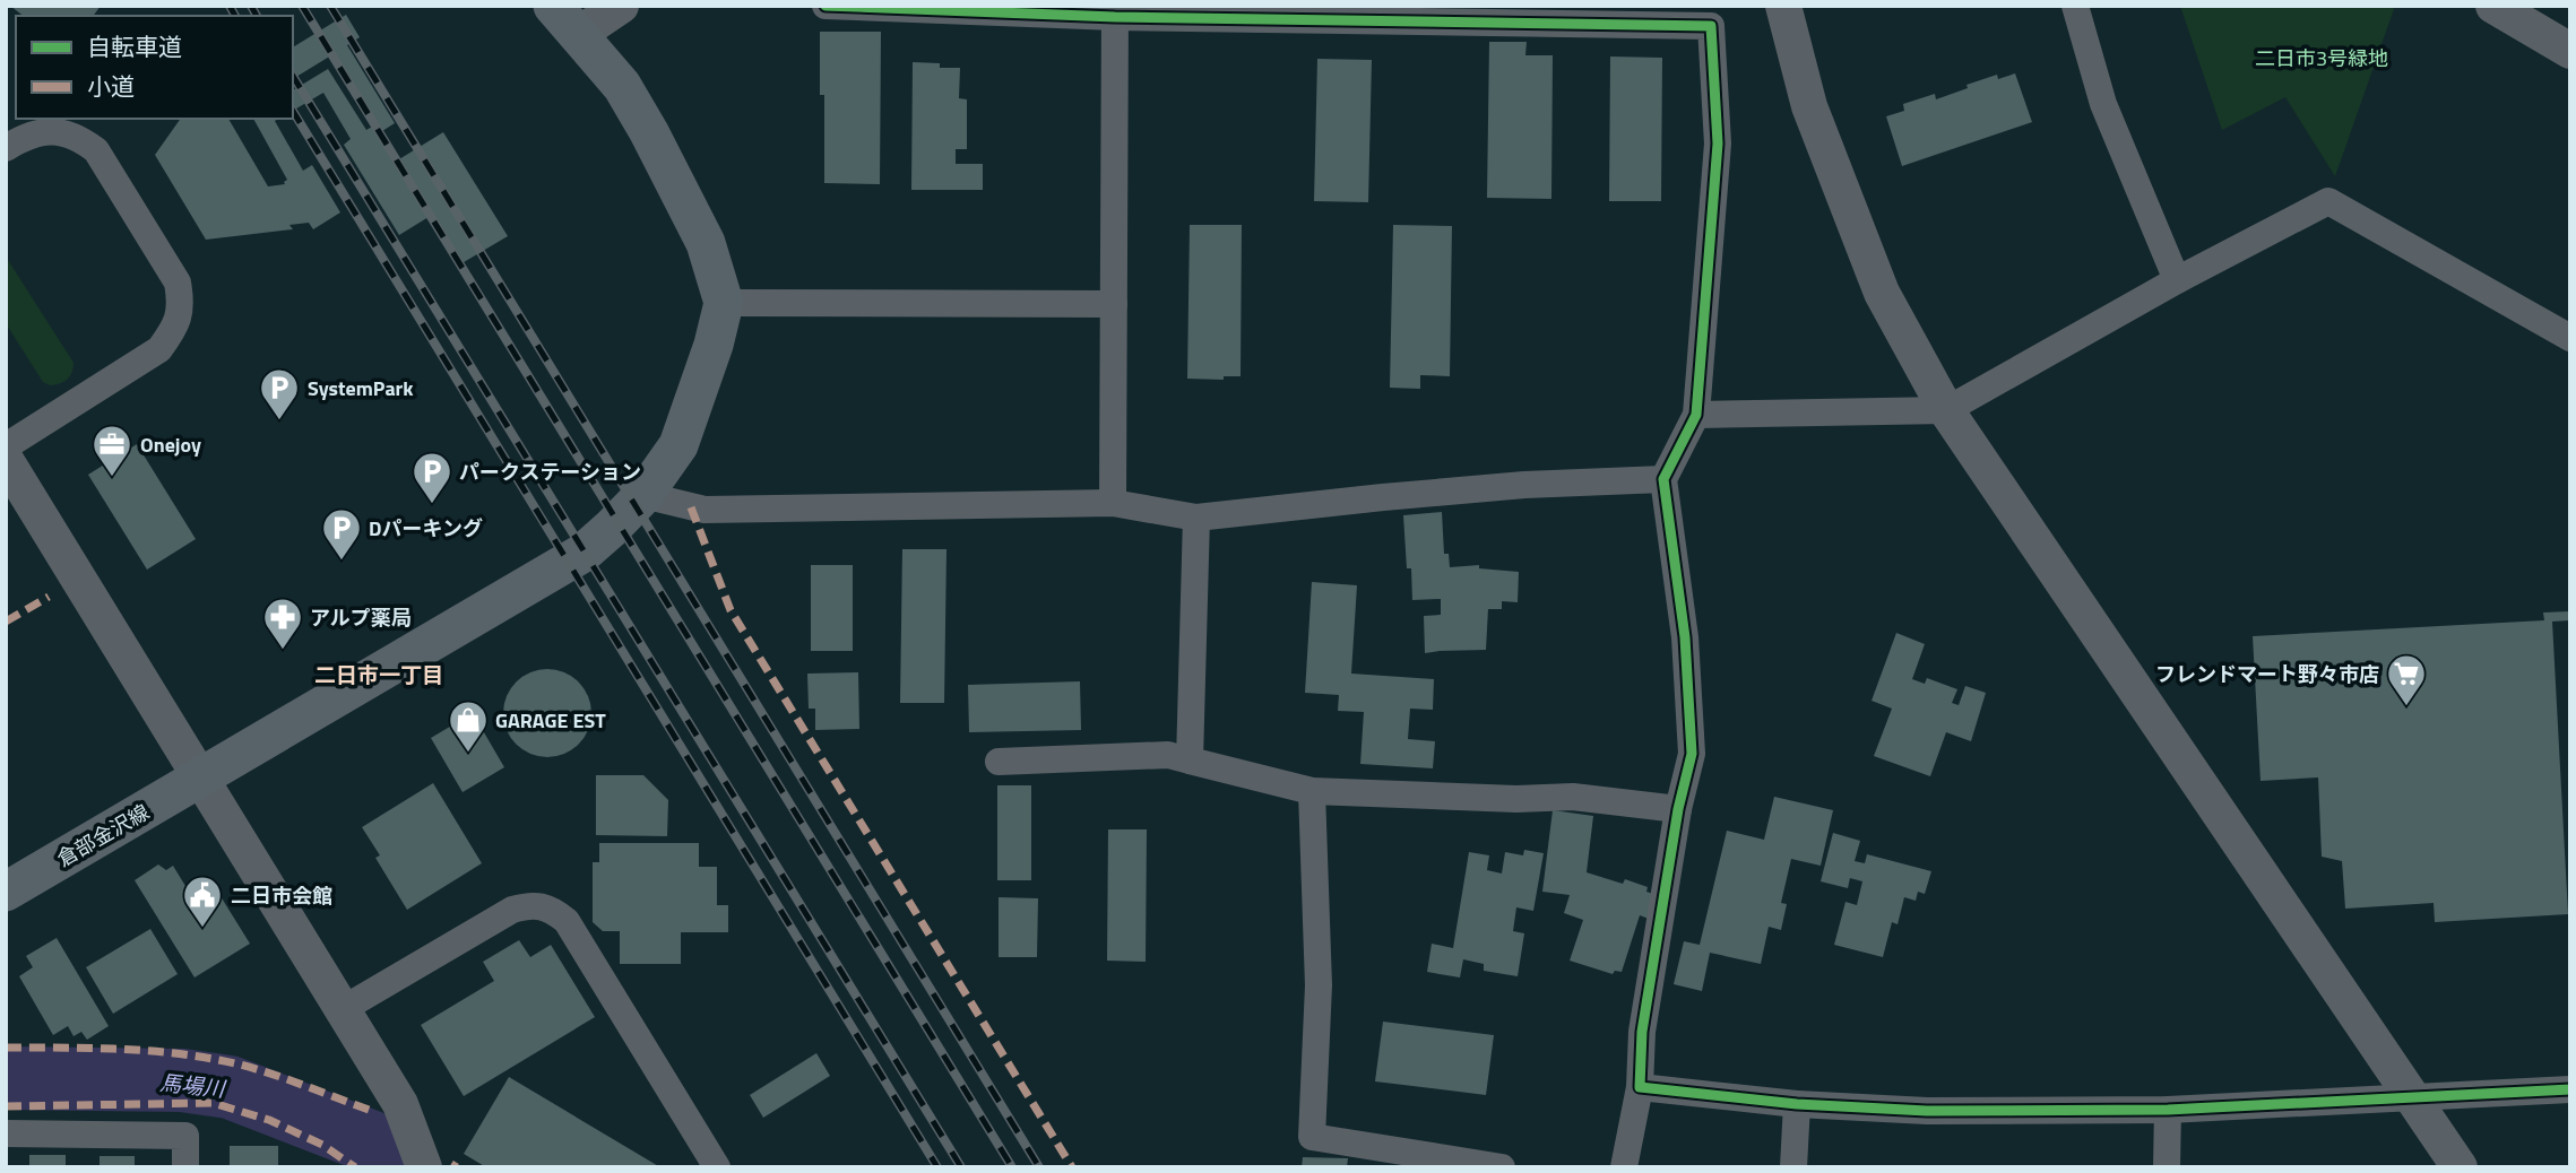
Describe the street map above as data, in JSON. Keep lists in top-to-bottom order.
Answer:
{
  "streets": {
    "main road": ["倉部金沢線"]
  },
  "districts": ["二日市一丁目"],
  "water": ["馬場川"],
  "parks": ["二日市3号緑地"],
  "places": {
    "parking": ["SystemPark", "パークステーション", "Dパーキング"],
    "office": ["Onejoy"],
    "pharmacy": ["アルプ薬局"],
    "supermarket": ["フレンドマート野々市店"],
    "shop": ["GARAGE EST"],
    "public building": ["二日市会館"]
  },
  "legend": ["自転車道", "小道"]
}
